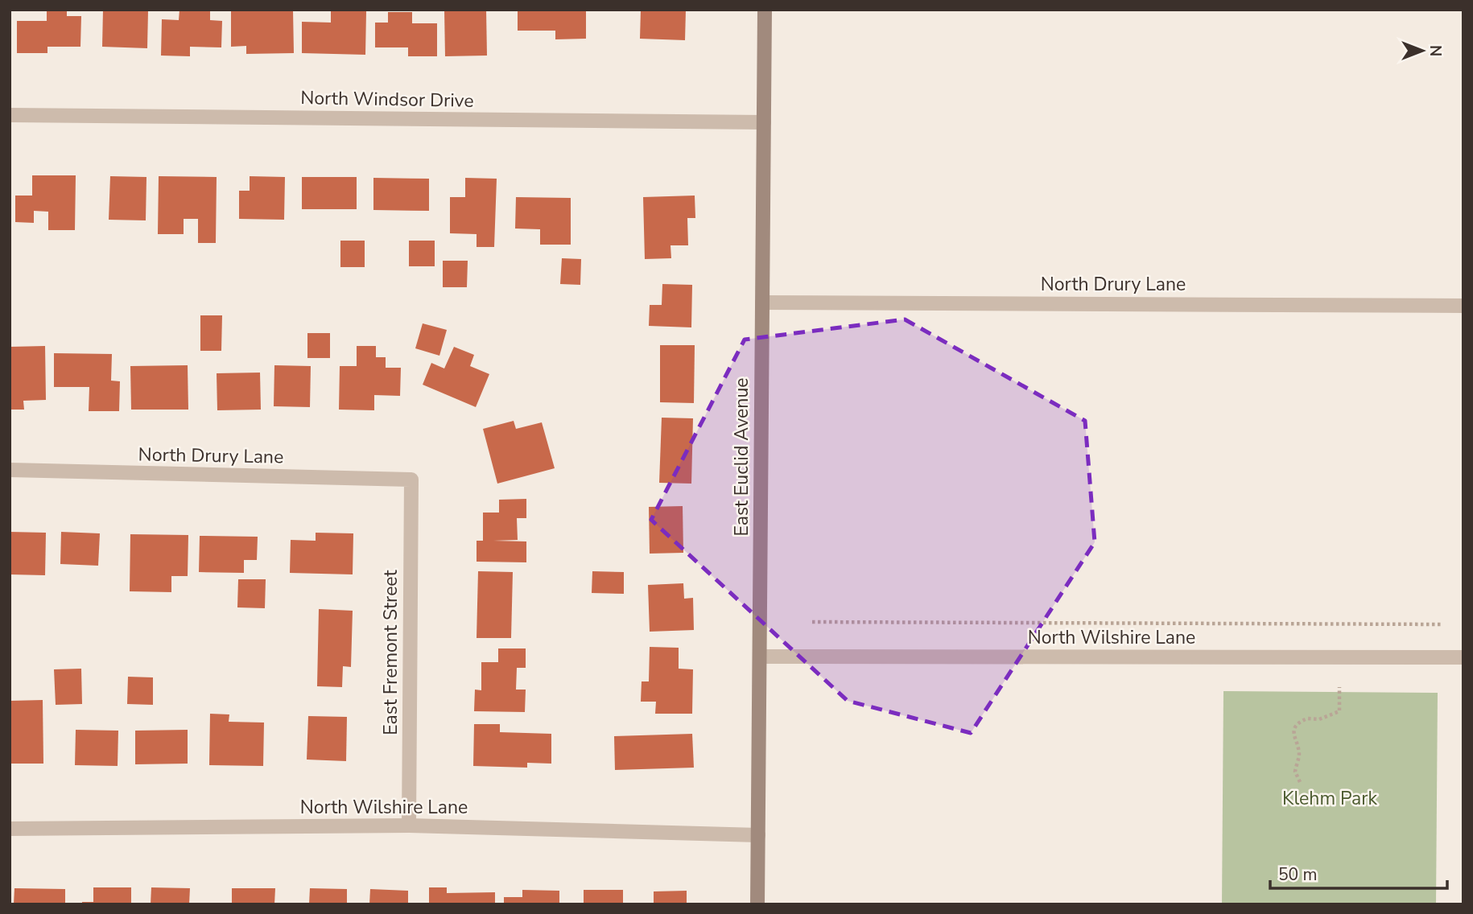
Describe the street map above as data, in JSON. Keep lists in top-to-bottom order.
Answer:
{
  "streets": {
    "main road": ["East Euclid Avenue"],
    "street": [
      "North Windsor Drive",
      "North Drury Lane",
      "North Wilshire Lane",
      "East Fremont Street"
    ]
  },
  "crossings": [
    ["North Windsor Drive", "East Euclid Avenue"],
    ["North Drury Lane", "East Euclid Avenue"],
    ["North Drury Lane", "East Fremont Street"],
    ["East Euclid Avenue", "North Wilshire Lane"],
    ["North Wilshire Lane", "East Fremont Street"]
  ],
  "parks": ["Klehm Park"],
  "scale_bar": "50 m",
  "north": "right"
}
